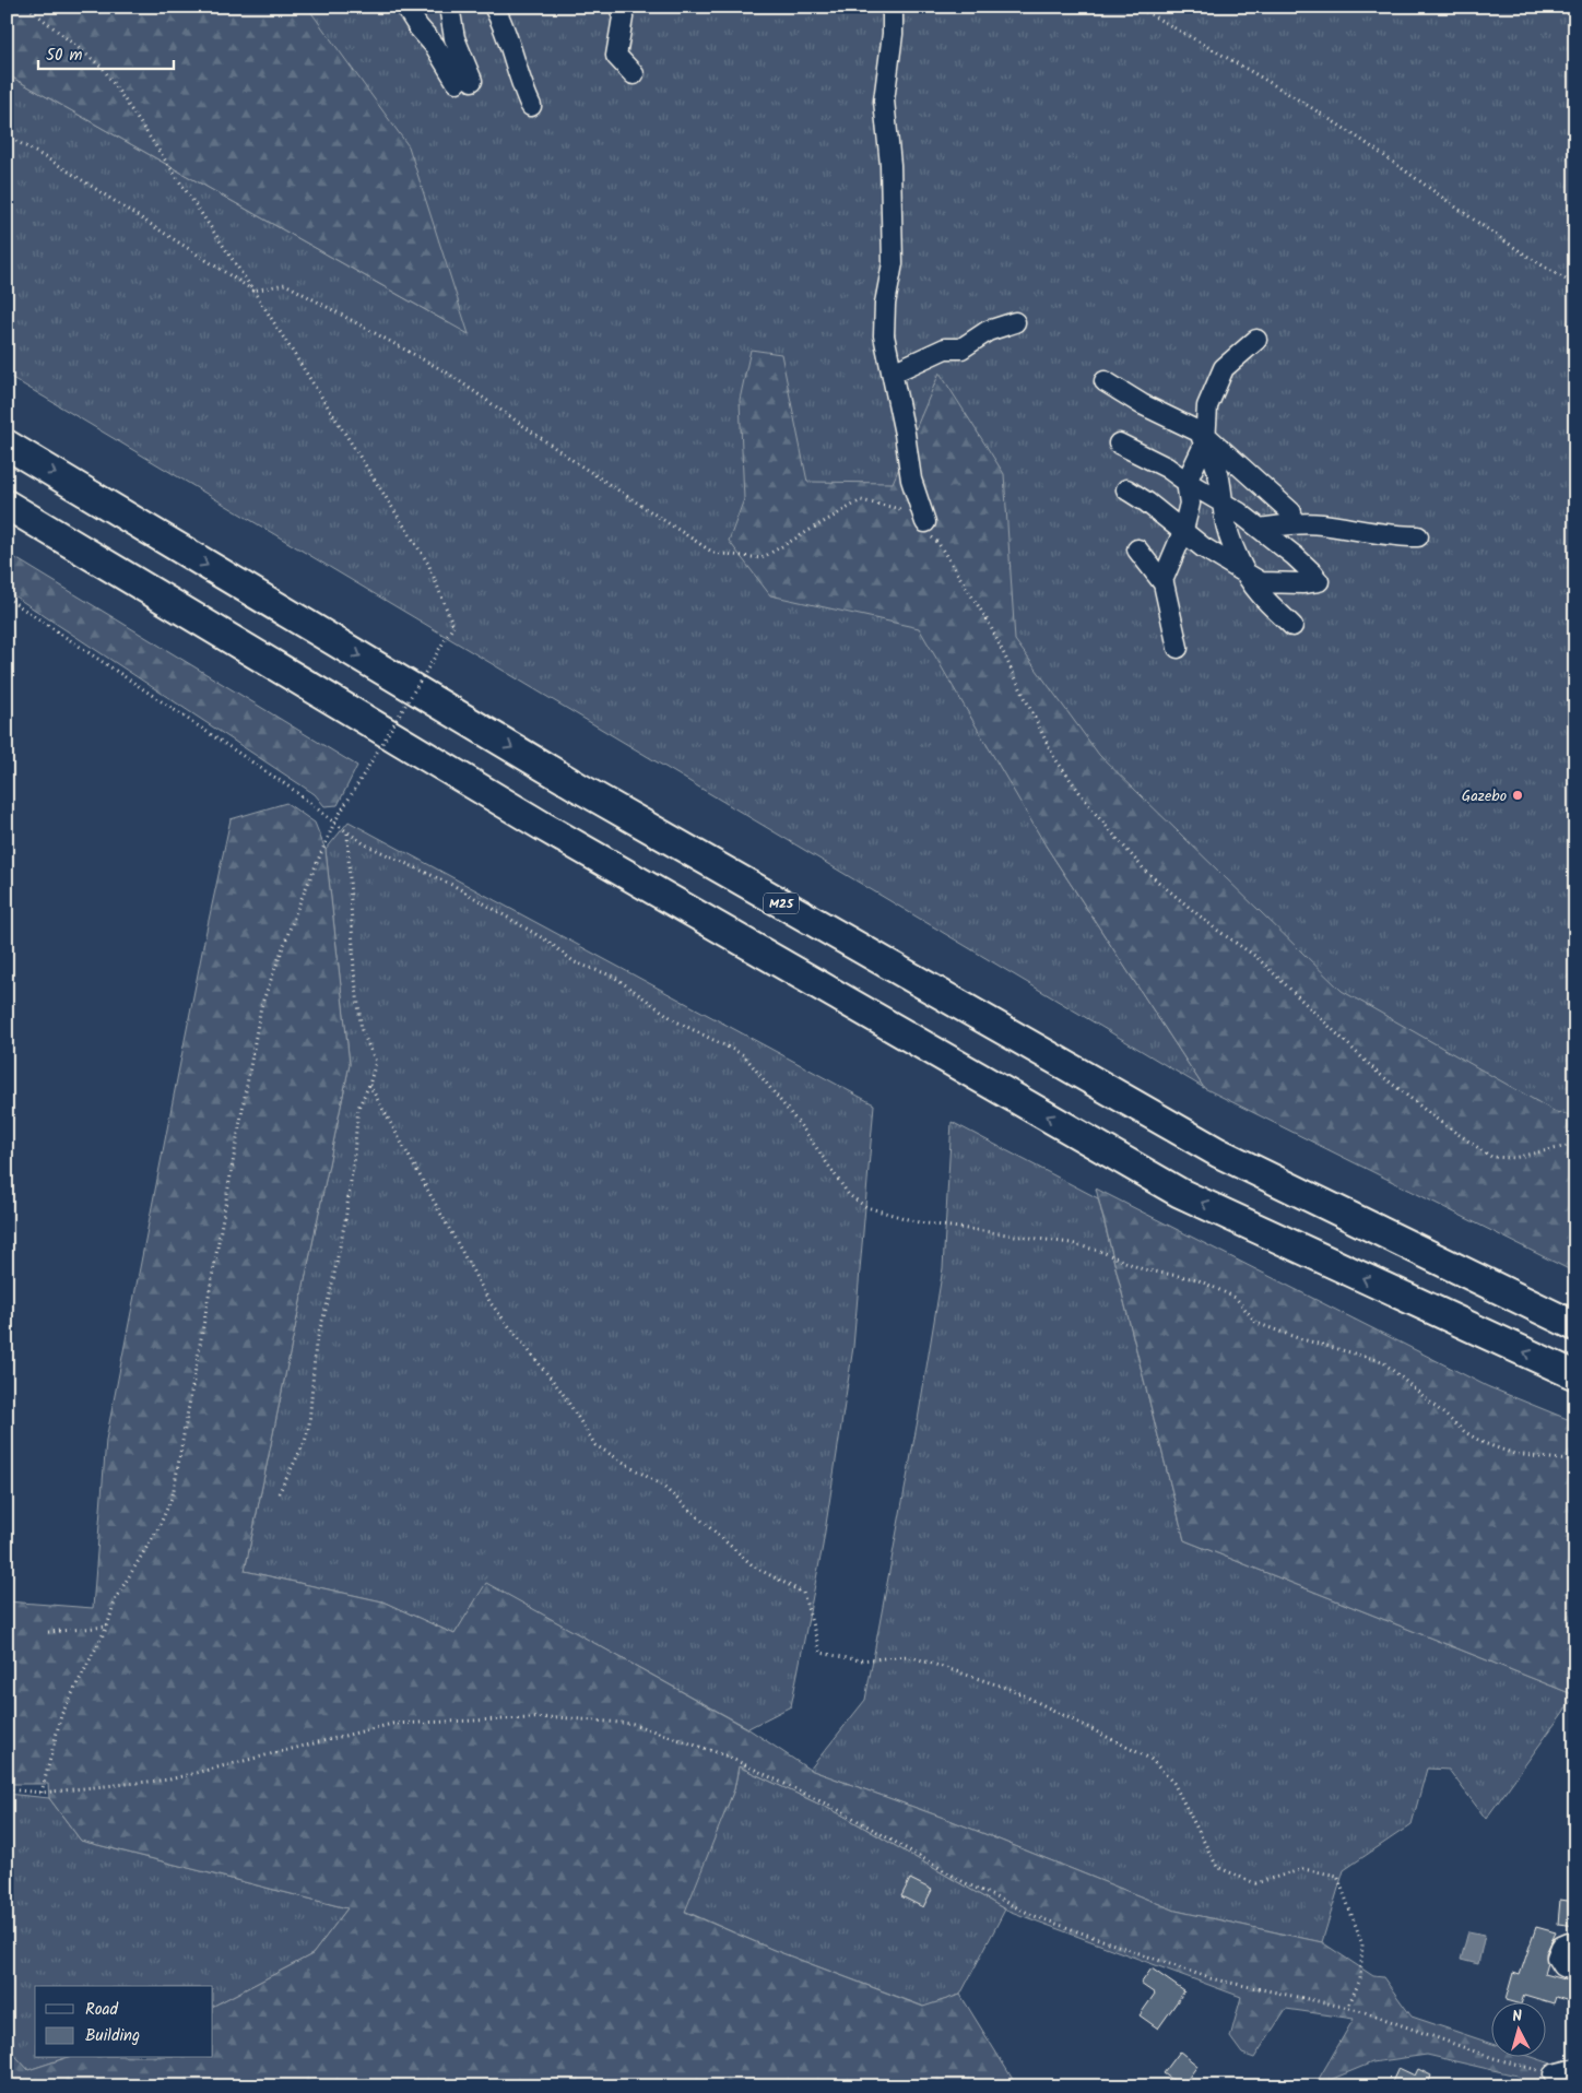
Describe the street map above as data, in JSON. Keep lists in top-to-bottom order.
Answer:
{
  "streets": {
    "highway": ["M25"]
  },
  "places": ["Gazebo"],
  "legend": ["Road", "Building"],
  "scale_bar": "50 m",
  "north": "top"
}
